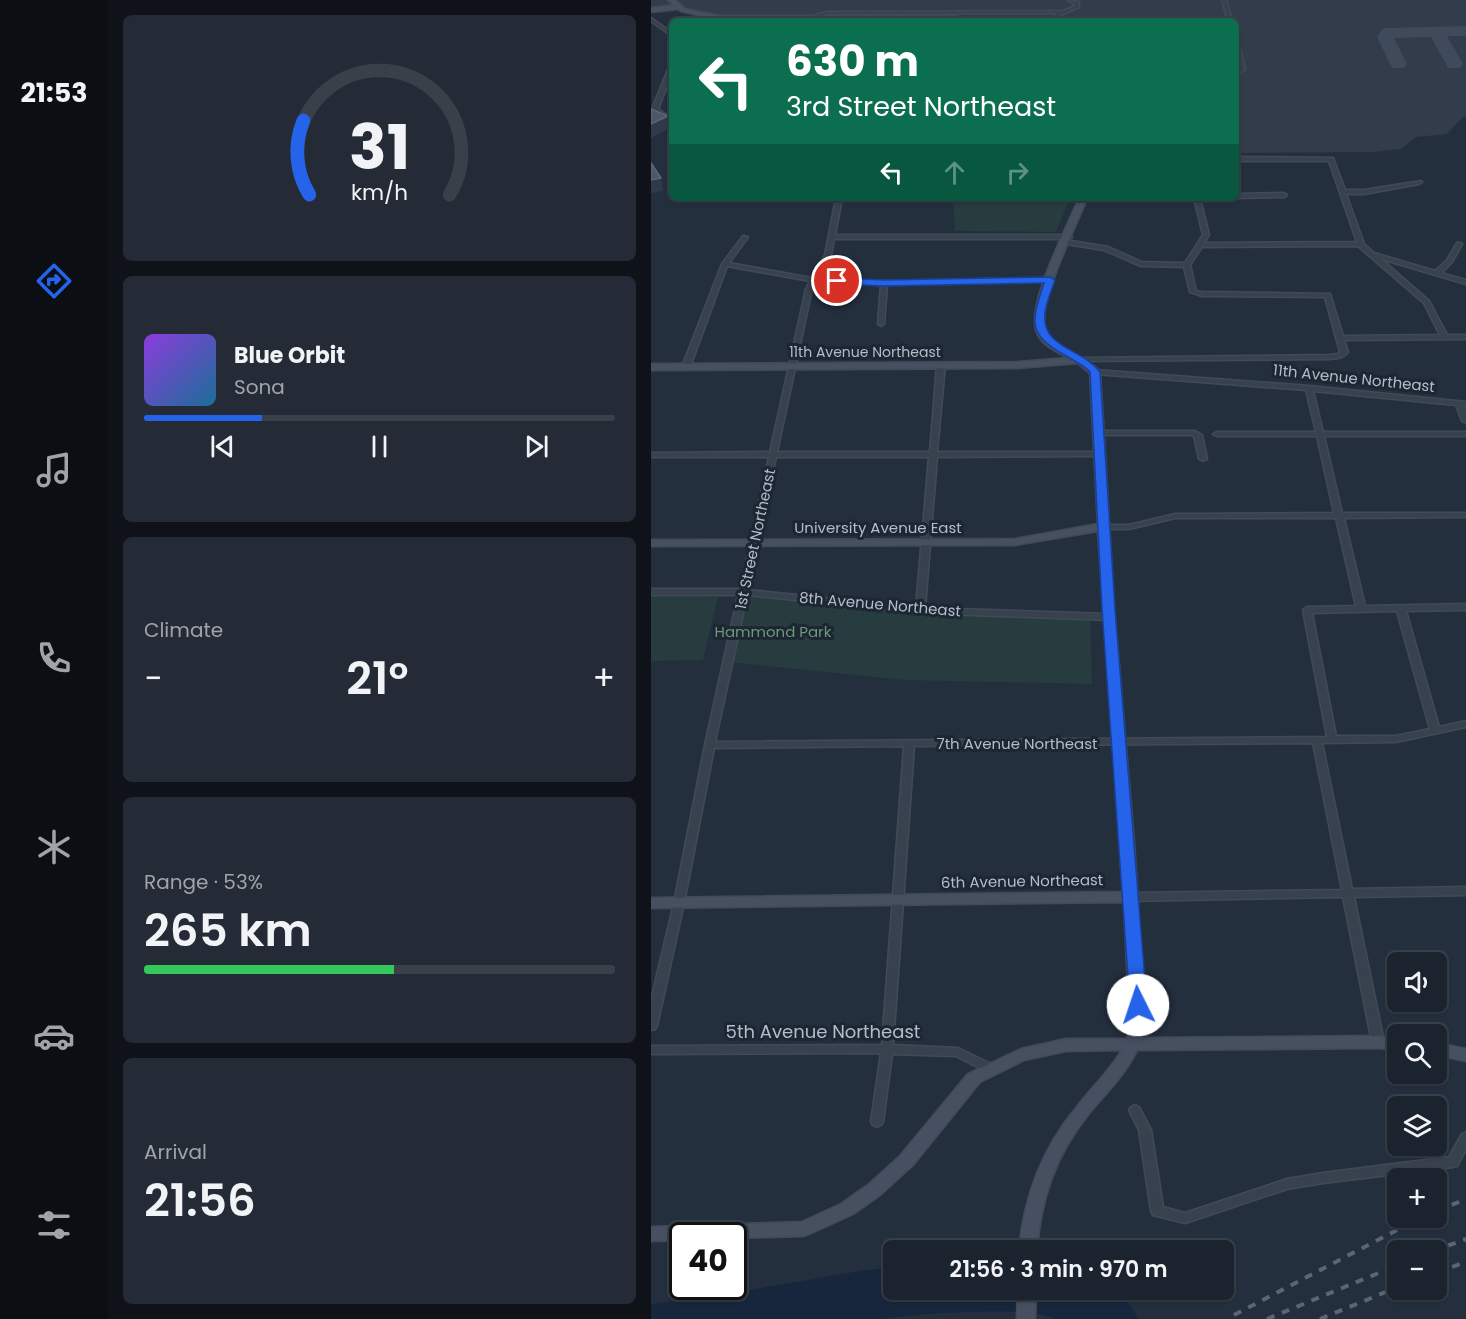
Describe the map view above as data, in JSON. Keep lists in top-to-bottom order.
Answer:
{
  "streets": {
    "street": [
      "11th Avenue Northeast",
      "University Avenue East",
      "1st Street Northeast",
      "8th Avenue Northeast",
      "7th Avenue Northeast",
      "6th Avenue Northeast",
      "5th Avenue Northeast"
    ]
  },
  "crossings": [
    ["11th Avenue Northeast", "1st Street Northeast"],
    ["University Avenue East", "1st Street Northeast"],
    ["1st Street Northeast", "8th Avenue Northeast"],
    ["1st Street Northeast", "7th Avenue Northeast"],
    ["1st Street Northeast", "6th Avenue Northeast"]
  ],
  "parks": ["Hammond Park"],
  "page": {
    "tabs": "21:53",
    "turn": ["630 m", "3rd Street Northeast"],
    "song": ["Blue Orbit", "Sona"],
    "tile": [
      "Climate",
      ["Range · 53%", "265 km"],
      ["Arrival", "21:56"]
    ],
    "heat": ["−", "21°", "+"],
    "map_buttons": ["+", "−"],
    "limit": "40",
    "trip": "21:56 · 3 min · 970 m",
    "gauge": ["31", "km/h"]
  }
}
